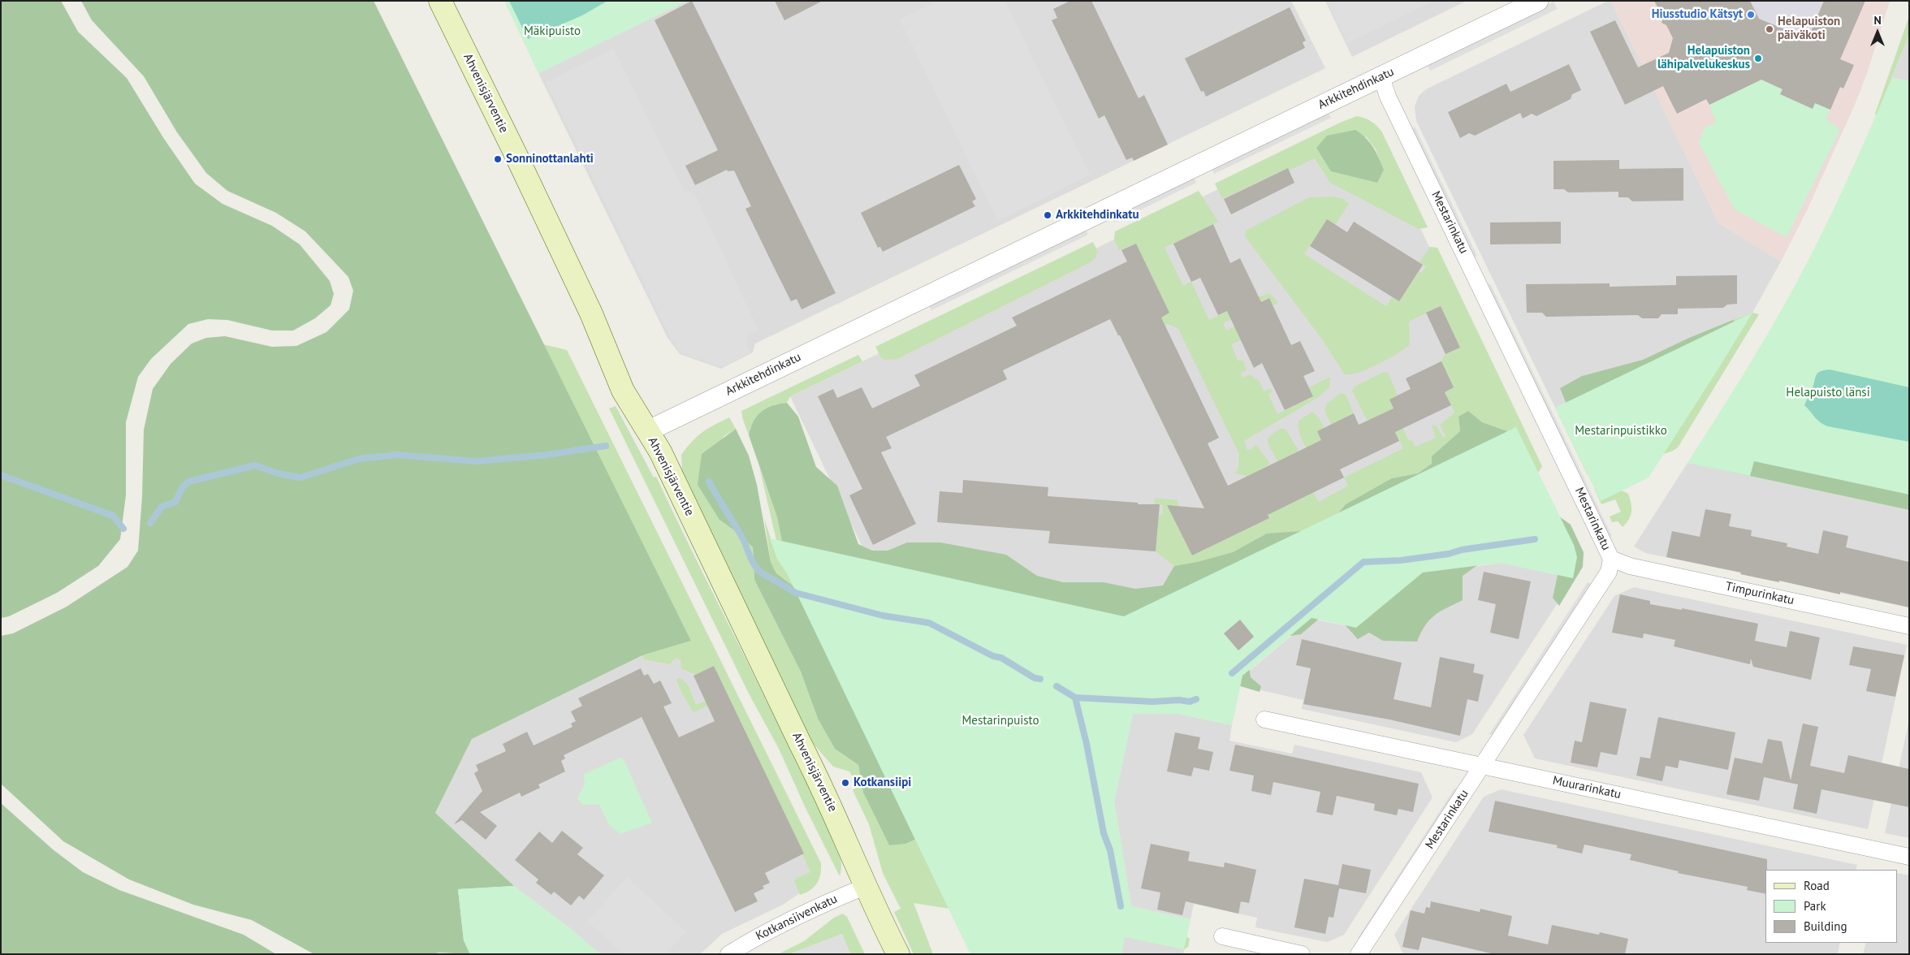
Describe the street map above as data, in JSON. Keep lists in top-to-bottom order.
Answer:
{
  "streets": {
    "main road": ["Ahvenisjärventie"],
    "street": [
      "Arkkitehdinkatu",
      "Mestarinkatu",
      "Timpurinkatu",
      "Muurarinkatu",
      "Kotkansiivenkatu"
    ]
  },
  "crossings": [
    ["Arkkitehdinkatu", "Ahvenisjärventie"],
    ["Arkkitehdinkatu", "Mestarinkatu"],
    ["Ahvenisjärventie", "Kotkansiivenkatu"],
    ["Mestarinkatu", "Timpurinkatu"],
    ["Mestarinkatu", "Muurarinkatu"]
  ],
  "parks": [
    "Mäkipuisto",
    "Helapuisto länsi",
    "Mestarinpuistikko",
    "Mestarinpuisto"
  ],
  "places": [
    "Hiusstudio Kätsyt",
    "Helapuiston päiväkoti",
    "Helapuiston lähipalvelukeskus",
    "Sonninottanlahti",
    "Arkkitehdinkatu",
    "Kotkansiipi"
  ],
  "legend": ["Road", "Park", "Building"],
  "north": "top"
}
